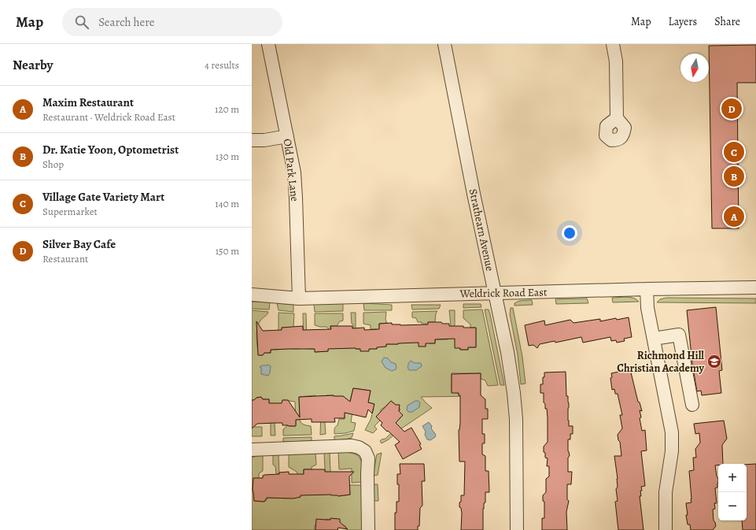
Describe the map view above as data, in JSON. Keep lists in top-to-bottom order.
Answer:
{
  "streets": {
    "street": ["Old Park Lane", "Strathearn Avenue", "Weldrick Road East"]
  },
  "crossings": [
    ["Old Park Lane", "Weldrick Road East"],
    ["Strathearn Avenue", "Weldrick Road East"]
  ],
  "places": {
    "school or university": ["Richmond Hill Christian Academy"]
  },
  "north": "bottom",
  "page": {
    "header": "Map",
    "search": "Search here",
    "nav": ["Map", "Layers", "Share"],
    "heading": ["Nearby", "4 results"],
    "list": [
      {
        "mark": "A",
        "name": "Maxim Restaurant",
        "note": "Restaurant · Weldrick Road East",
        "value": "120 m"
      },
      {
        "mark": "B",
        "name": "Dr. Katie Yoon, Optometrist",
        "note": "Shop",
        "value": "130 m"
      },
      {
        "mark": "C",
        "name": "Village Gate Variety Mart",
        "note": "Supermarket",
        "value": "140 m"
      },
      {
        "mark": "D",
        "name": "Silver Bay Cafe",
        "note": "Restaurant",
        "value": "150 m"
      }
    ],
    "pins": [
      "D",
      "C",
      "B",
      "A"
    ],
    "map_buttons": ["+", "−"]
  }
}
